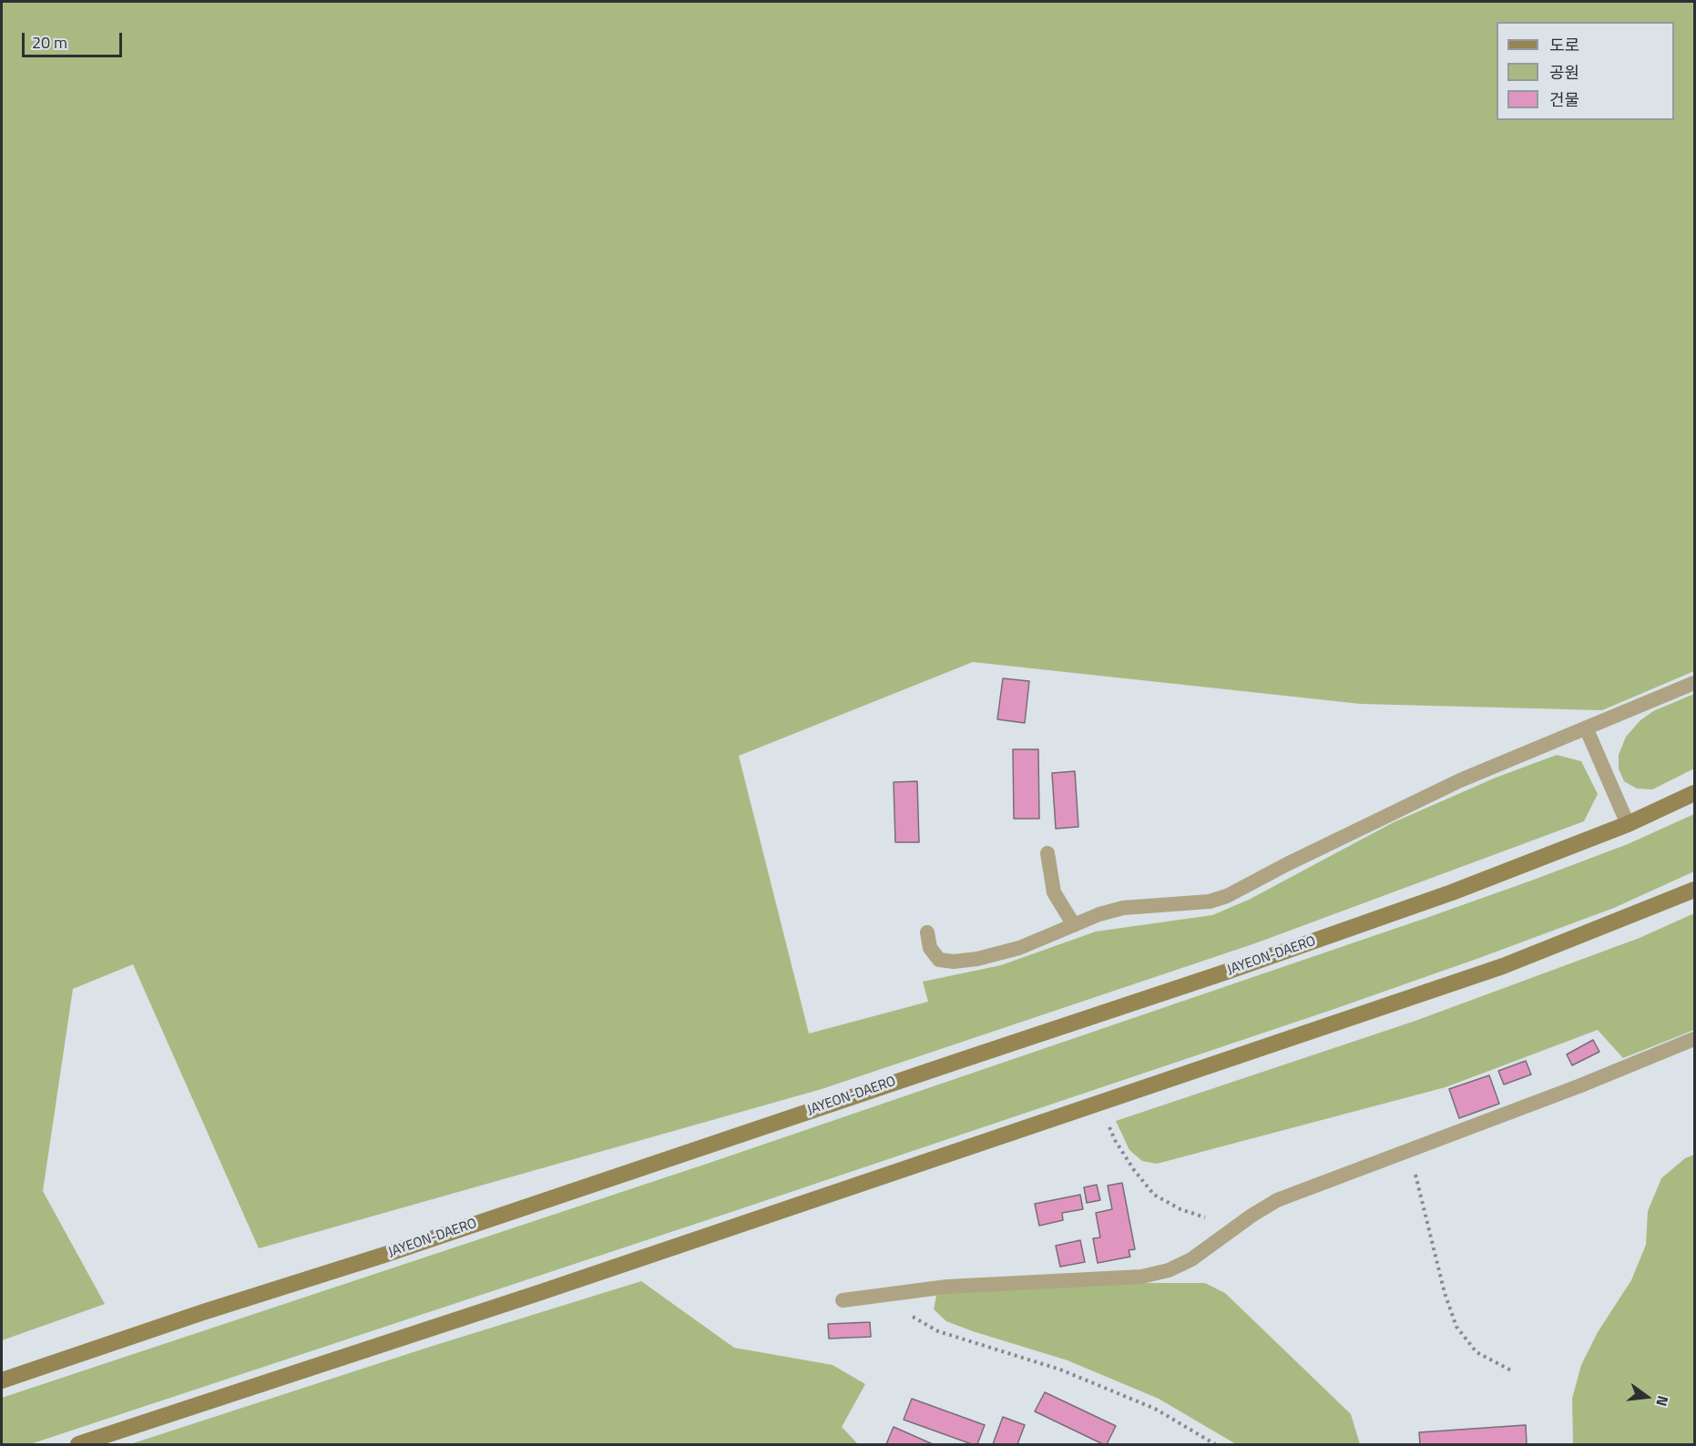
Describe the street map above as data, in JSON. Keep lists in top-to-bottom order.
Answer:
{
  "streets": {
    "main road": ["JAYEON-DAERO"]
  },
  "legend": ["도로", "공원", "건물"],
  "scale_bar": "20 m",
  "north": "right"
}
